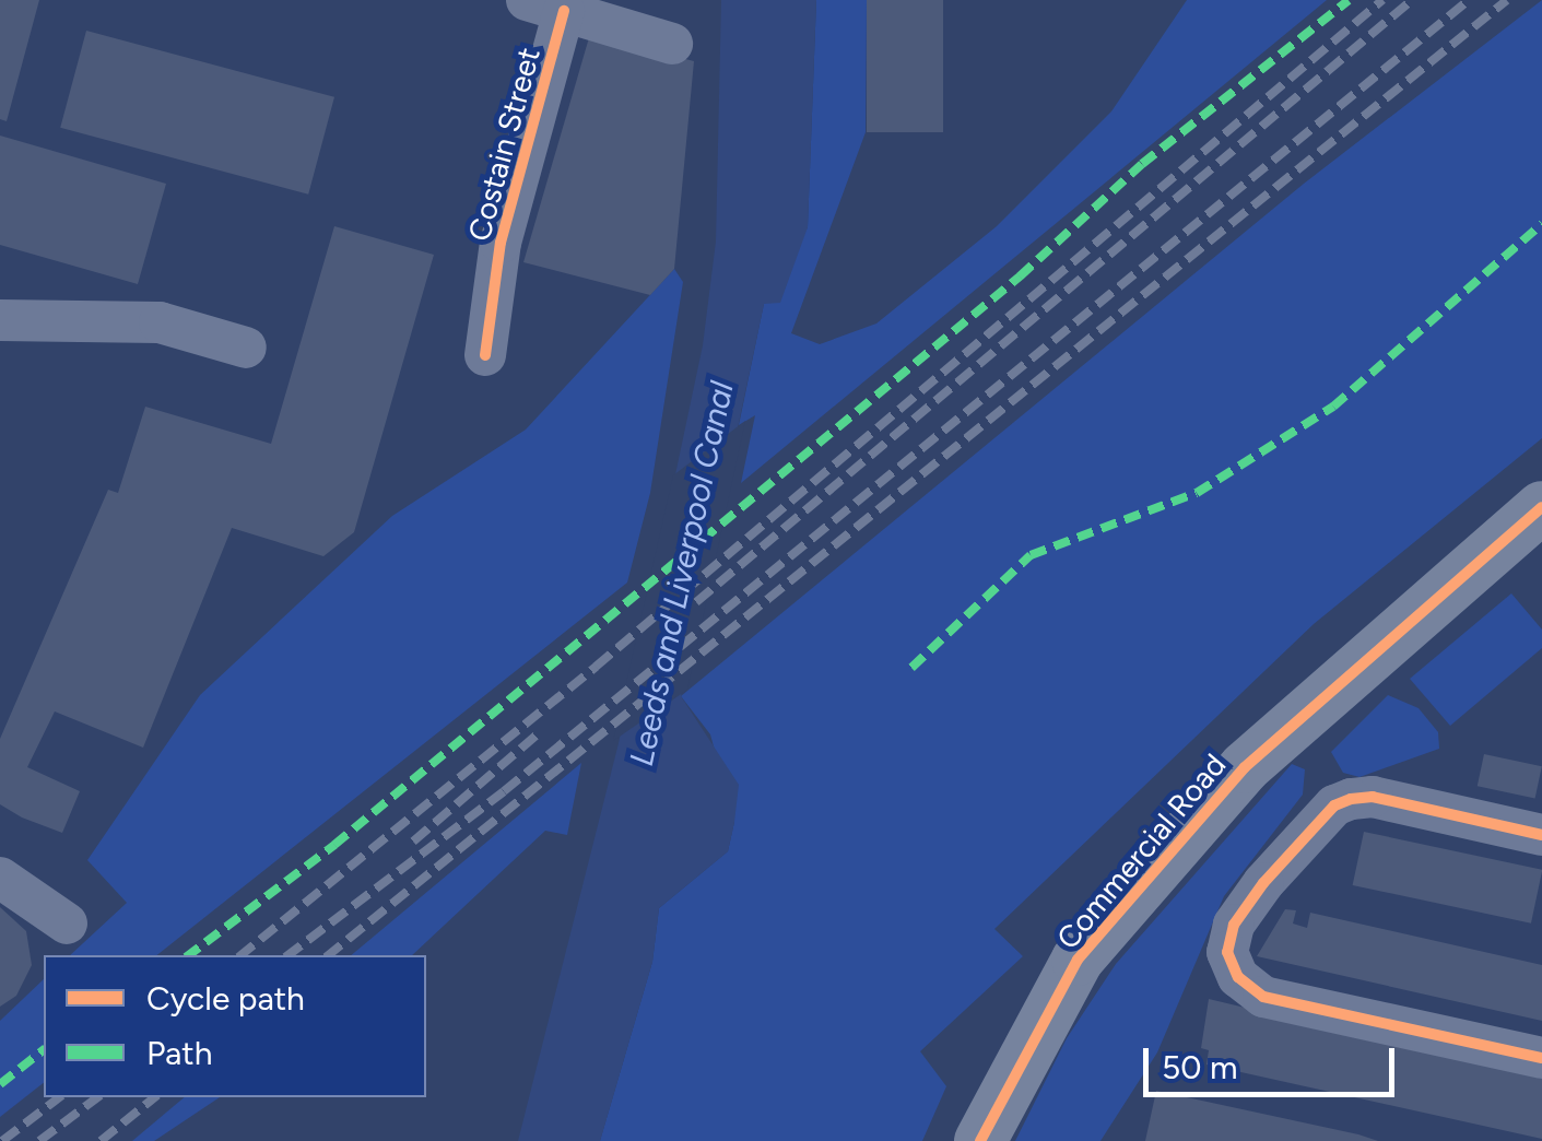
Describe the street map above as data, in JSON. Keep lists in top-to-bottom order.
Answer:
{
  "streets": {
    "main road": ["Commercial Road"],
    "street": ["Costain Street"]
  },
  "water": ["Leeds and Liverpool Canal"],
  "legend": ["Cycle path", "Path"],
  "scale_bar": "50 m"
}
